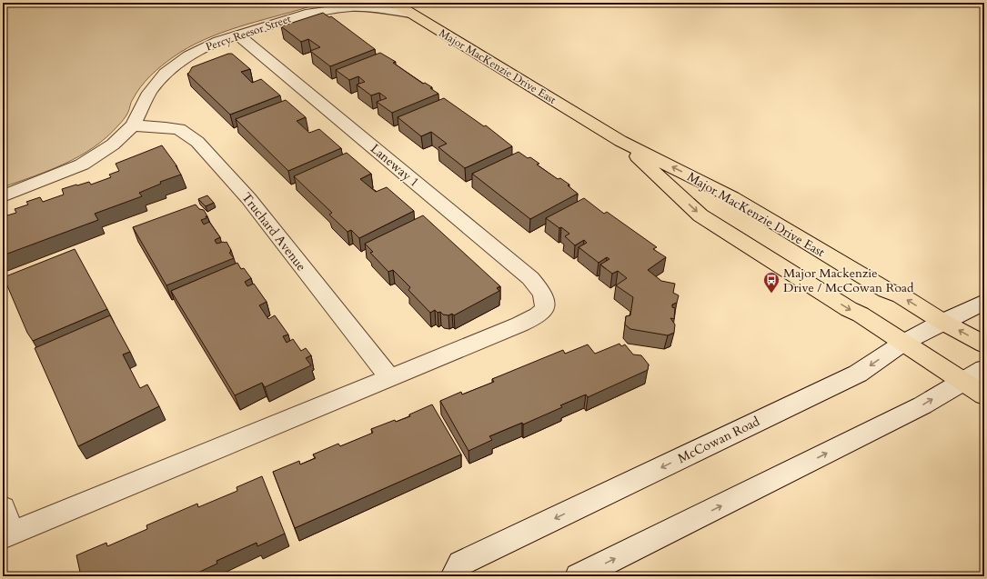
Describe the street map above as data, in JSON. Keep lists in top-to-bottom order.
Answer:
{
  "streets": {
    "main road": ["Major MacKenzie Drive East"],
    "street": [
      "Percy Reesor Street",
      "Laneway 1",
      "Truchard Avenue",
      "McCowan Road"
    ]
  },
  "crossings": [
    ["Percy Reesor Street", "Major MacKenzie Drive East"],
    ["Percy Reesor Street", "Laneway 1"],
    ["Percy Reesor Street", "Truchard Avenue"],
    ["Major MacKenzie Drive East", "McCowan Road"],
    ["Laneway 1", "Truchard Avenue"]
  ],
  "places": {
    "bus stop": ["Major Mackenzie Drive / McCowan Road"]
  }
}
